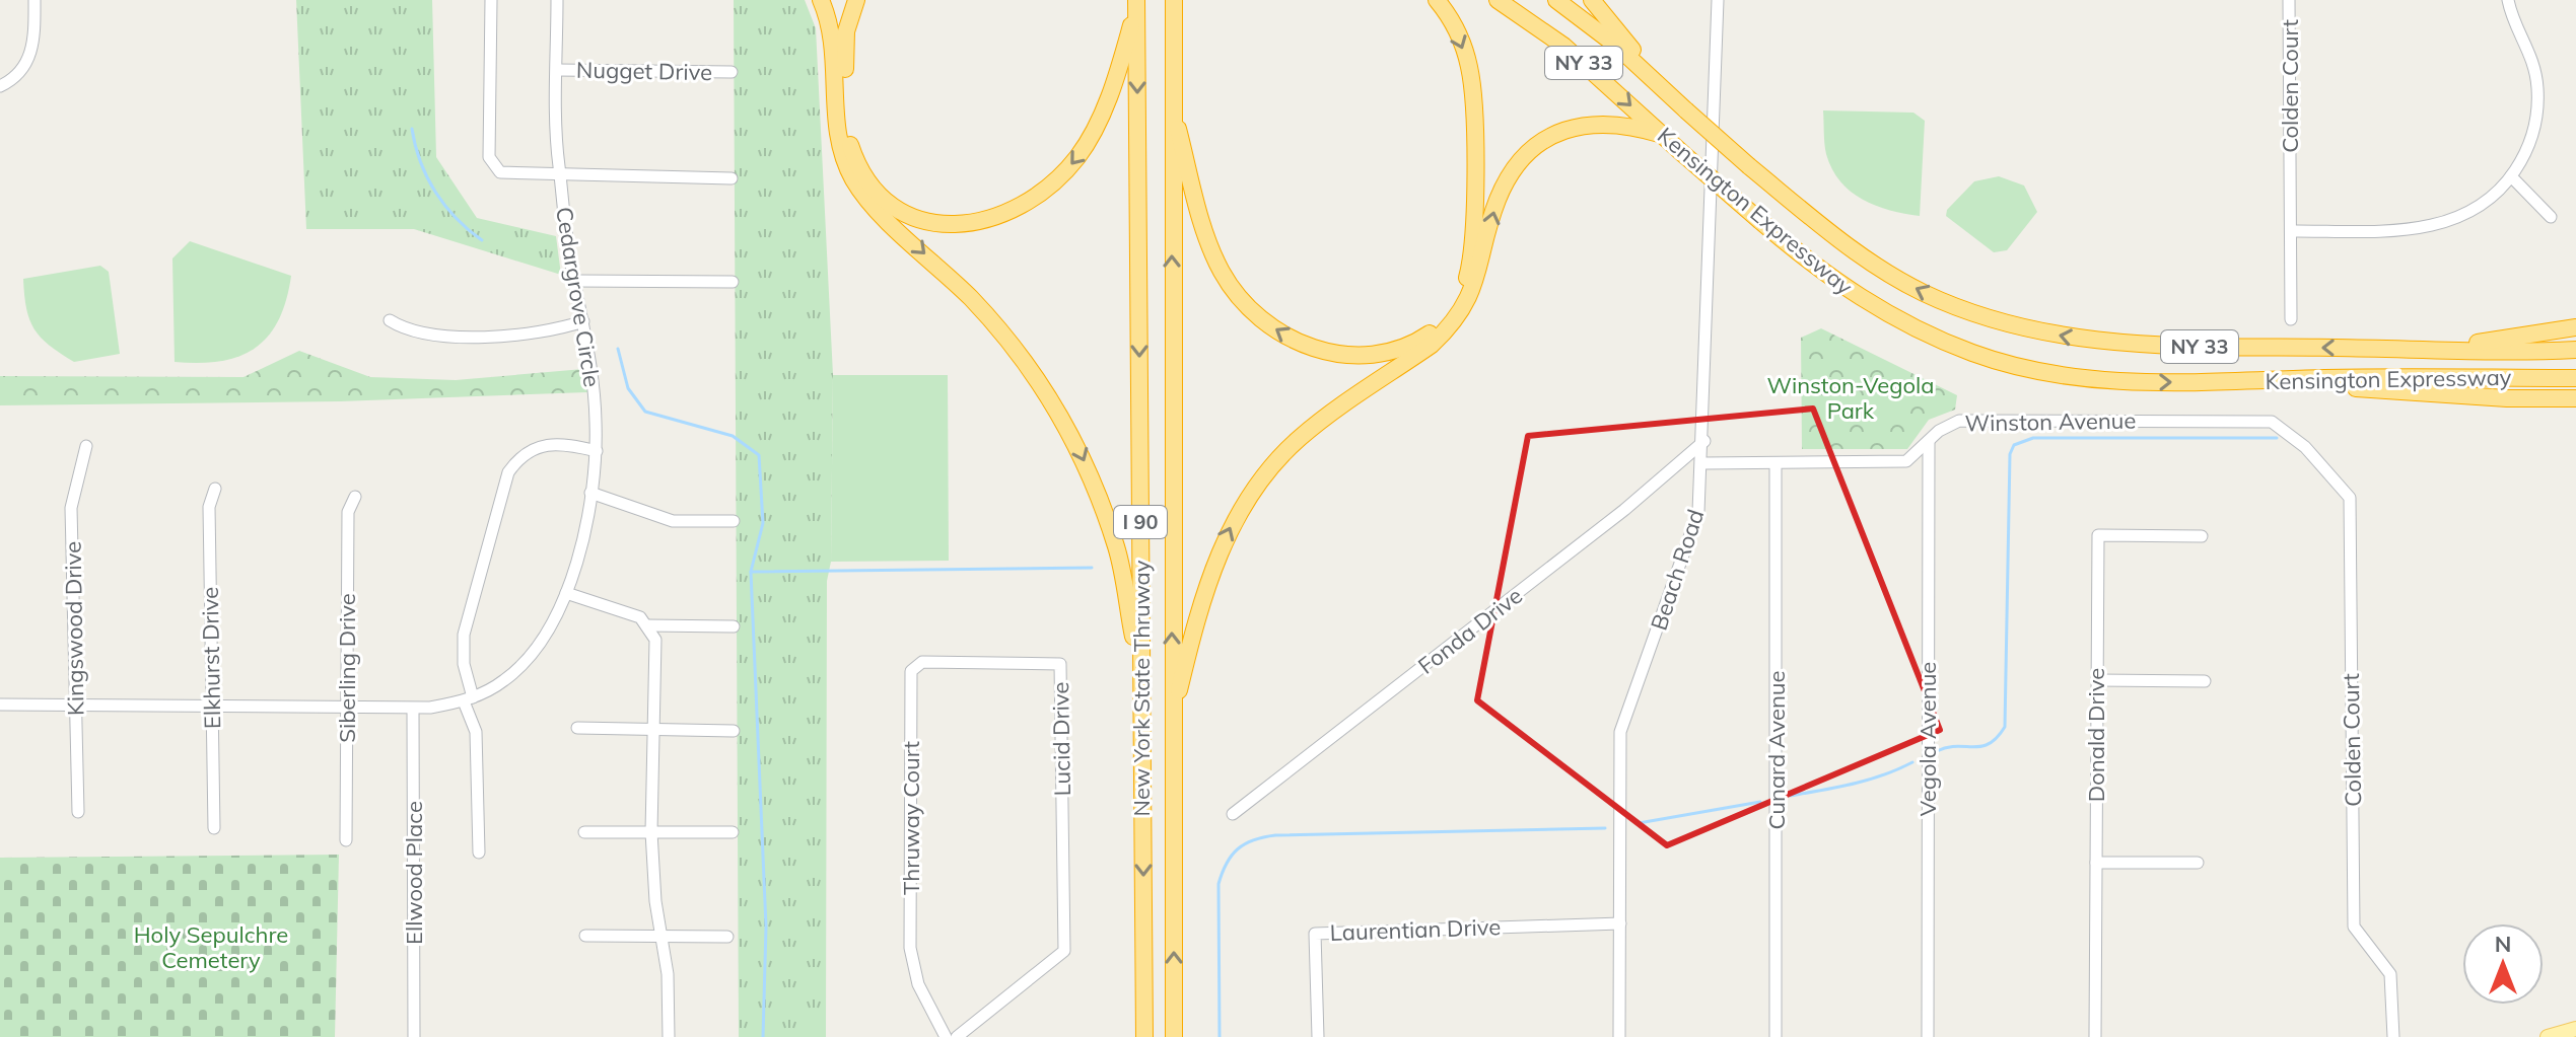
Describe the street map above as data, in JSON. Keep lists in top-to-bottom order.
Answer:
{
  "streets": {
    "highway": [
      "NY 33",
      "Kensington Expressway",
      "I 90",
      "New York State Thruway"
    ],
    "street": [
      "Nugget Drive",
      "Colden Court",
      "Cedargrove Circle",
      "Winston Avenue",
      "Beach Road",
      "Kingswood Drive",
      "Fonda Drive",
      "Elkhurst Drive",
      "Siberling Drive",
      "Donald Drive",
      "Lucid Drive",
      "Vegola Avenue",
      "Cunard Avenue",
      "Thruway Court",
      "Ellwood Place",
      "Laurentian Drive"
    ]
  },
  "crossings": [
    ["Nugget Drive", "Cedargrove Circle"],
    ["Colden Court", "Winston Avenue"],
    ["Cedargrove Circle", "Kingswood Drive"],
    ["Cedargrove Circle", "Elkhurst Drive"],
    ["Cedargrove Circle", "Siberling Drive"],
    ["Cedargrove Circle", "Ellwood Place"],
    ["Winston Avenue", "Beach Road"],
    ["Winston Avenue", "Vegola Avenue"],
    ["Winston Avenue", "Cunard Avenue"],
    ["Beach Road", "Fonda Drive"],
    ["Beach Road", "Laurentian Drive"],
    ["Lucid Drive", "Thruway Court"]
  ],
  "parks": ["Winston-Vegola Park", "Holy Sepulchre Cemetery"],
  "north": "top"
}
